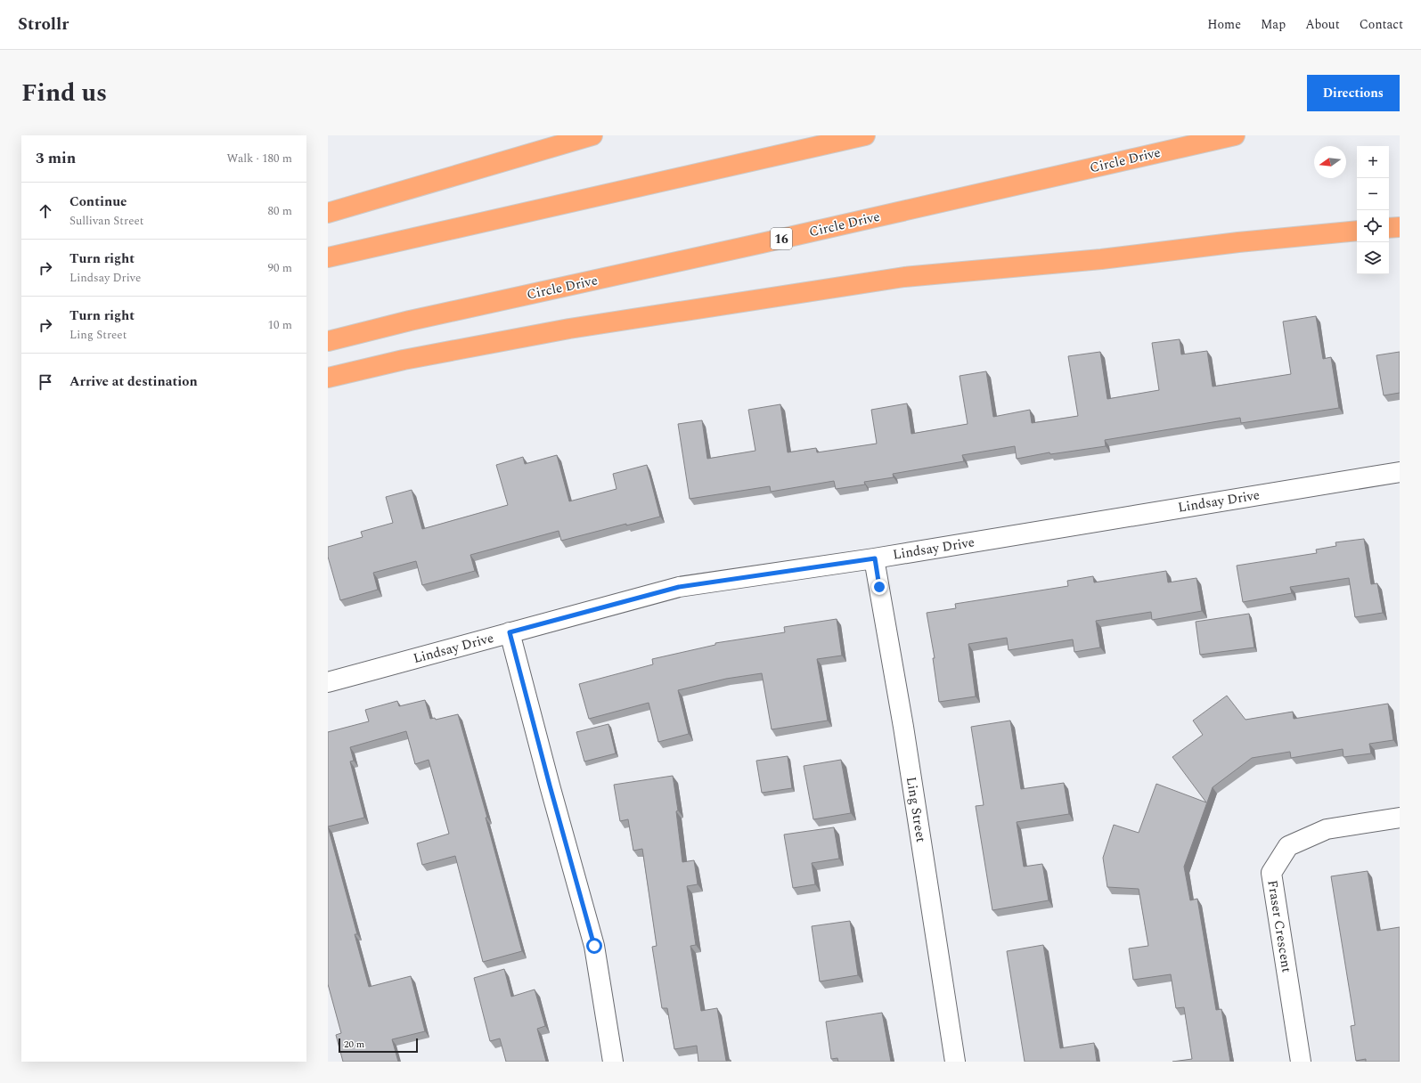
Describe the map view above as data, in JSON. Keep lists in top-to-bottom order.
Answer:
{
  "streets": {
    "highway": ["Circle Drive", "16"],
    "street": ["Lindsay Drive", "Ling Street", "Fraser Crescent"]
  },
  "crossings": [
    ["Lindsay Drive", "Ling Street"]
  ],
  "scale_bar": "20 m",
  "north": "left",
  "page": {
    "header": "Strollr",
    "nav": [
      "Home",
      "Map",
      "About",
      "Contact"
    ],
    "title": "Find us",
    "buttons": "Directions",
    "heading": ["3 min", "Walk · 180 m"],
    "map_buttons": ["+", "−"],
    "list": [
      ["Continue", "Sullivan Street", "80 m"],
      ["Turn right", "Lindsay Drive", "90 m"],
      ["Turn right", "Ling Street", "10 m"],
      "Arrive at destination"
    ],
    "scale": "20 m"
  }
}
